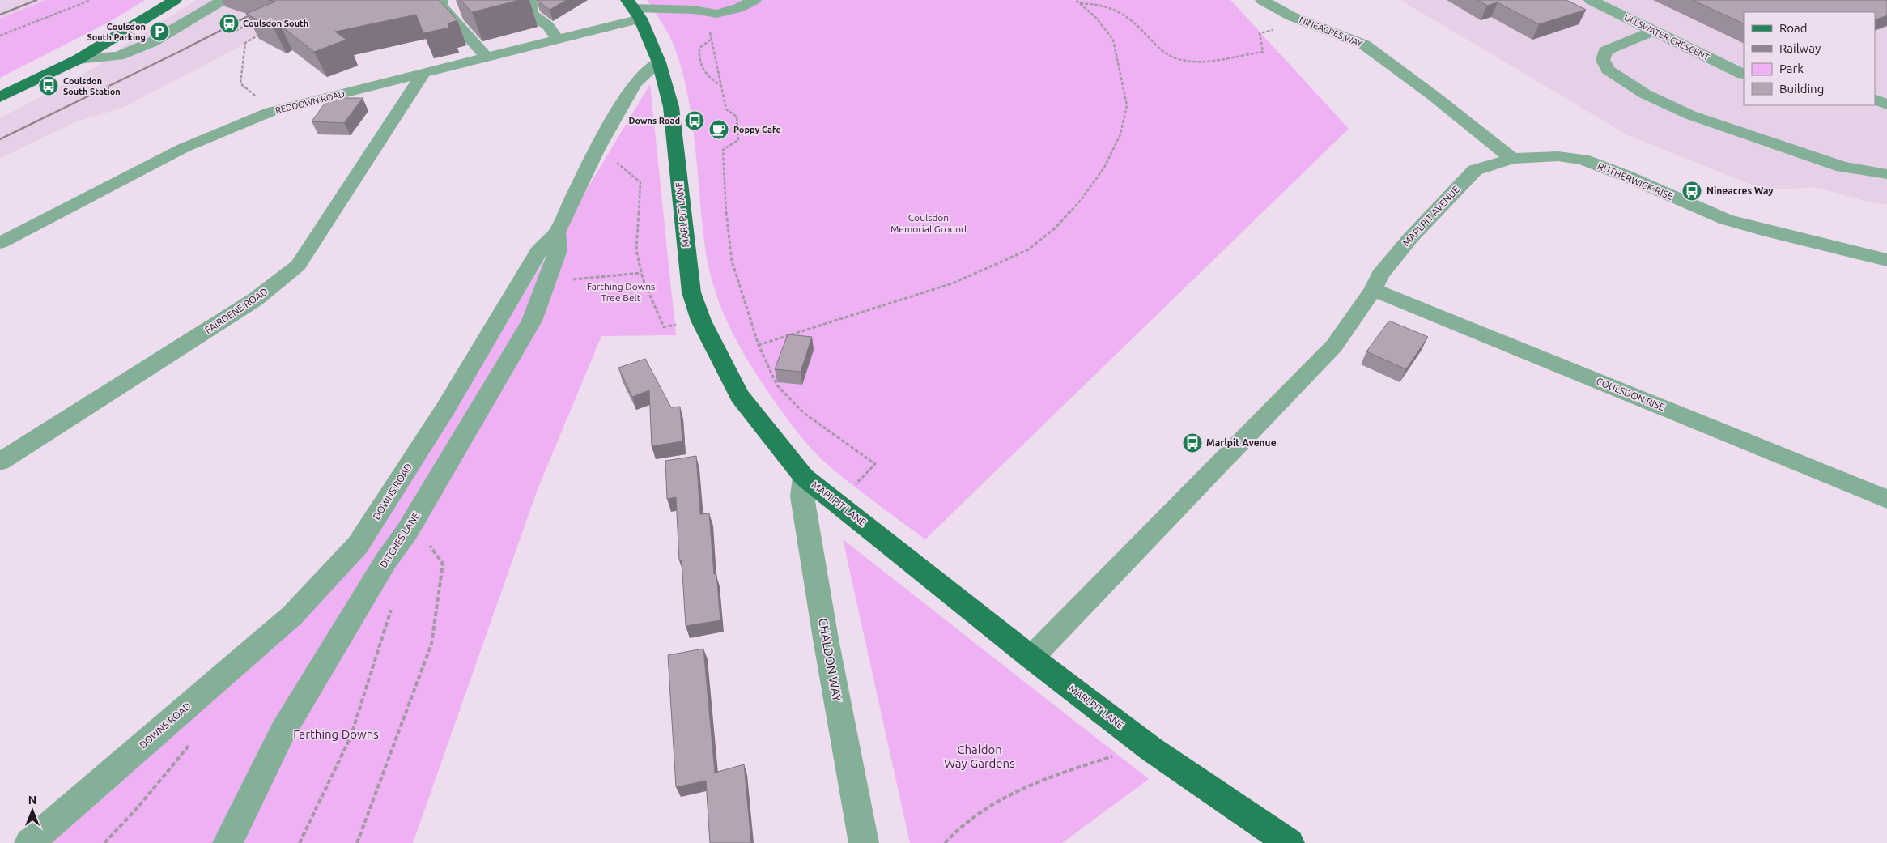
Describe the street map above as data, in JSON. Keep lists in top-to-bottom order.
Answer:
{
  "streets": {
    "main road": ["MARLPIT LANE"],
    "street": [
      "NINEACRES WAY",
      "ULLSWATER CRESCENT",
      "REDDOWN ROAD",
      "RUTHERWICK RISE",
      "MARLPIT AVENUE",
      "FAIRDENE ROAD",
      "COULSDON RISE",
      "DOWNS ROAD",
      "DITCHES LANE",
      "CHALDON WAY"
    ]
  },
  "crossings": [
    ["NINEACRES WAY", "RUTHERWICK RISE"],
    ["REDDOWN ROAD", "MARLPIT LANE"],
    ["REDDOWN ROAD", "FAIRDENE ROAD"],
    ["RUTHERWICK RISE", "MARLPIT AVENUE"],
    ["MARLPIT LANE", "MARLPIT AVENUE"],
    ["MARLPIT LANE", "DOWNS ROAD"],
    ["MARLPIT LANE", "CHALDON WAY"],
    ["MARLPIT AVENUE", "COULSDON RISE"],
    ["DOWNS ROAD", "DITCHES LANE"]
  ],
  "parks": [
    "Coulsdon Memorial Ground",
    "Farthing Downs Tree Belt",
    "Farthing Downs",
    "Chaldon Way Gardens"
  ],
  "places": {
    "station": ["Coulsdon South"],
    "parking": ["Coulsdon South Parking"],
    "bus stop": [
      "Coulsdon South Station",
      "Downs Road",
      "Nineacres Way",
      "Marlpit Avenue"
    ],
    "cafe": ["Poppy Cafe"]
  },
  "legend": [
    "Road",
    "Railway",
    "Park",
    "Building"
  ],
  "north": "top"
}
